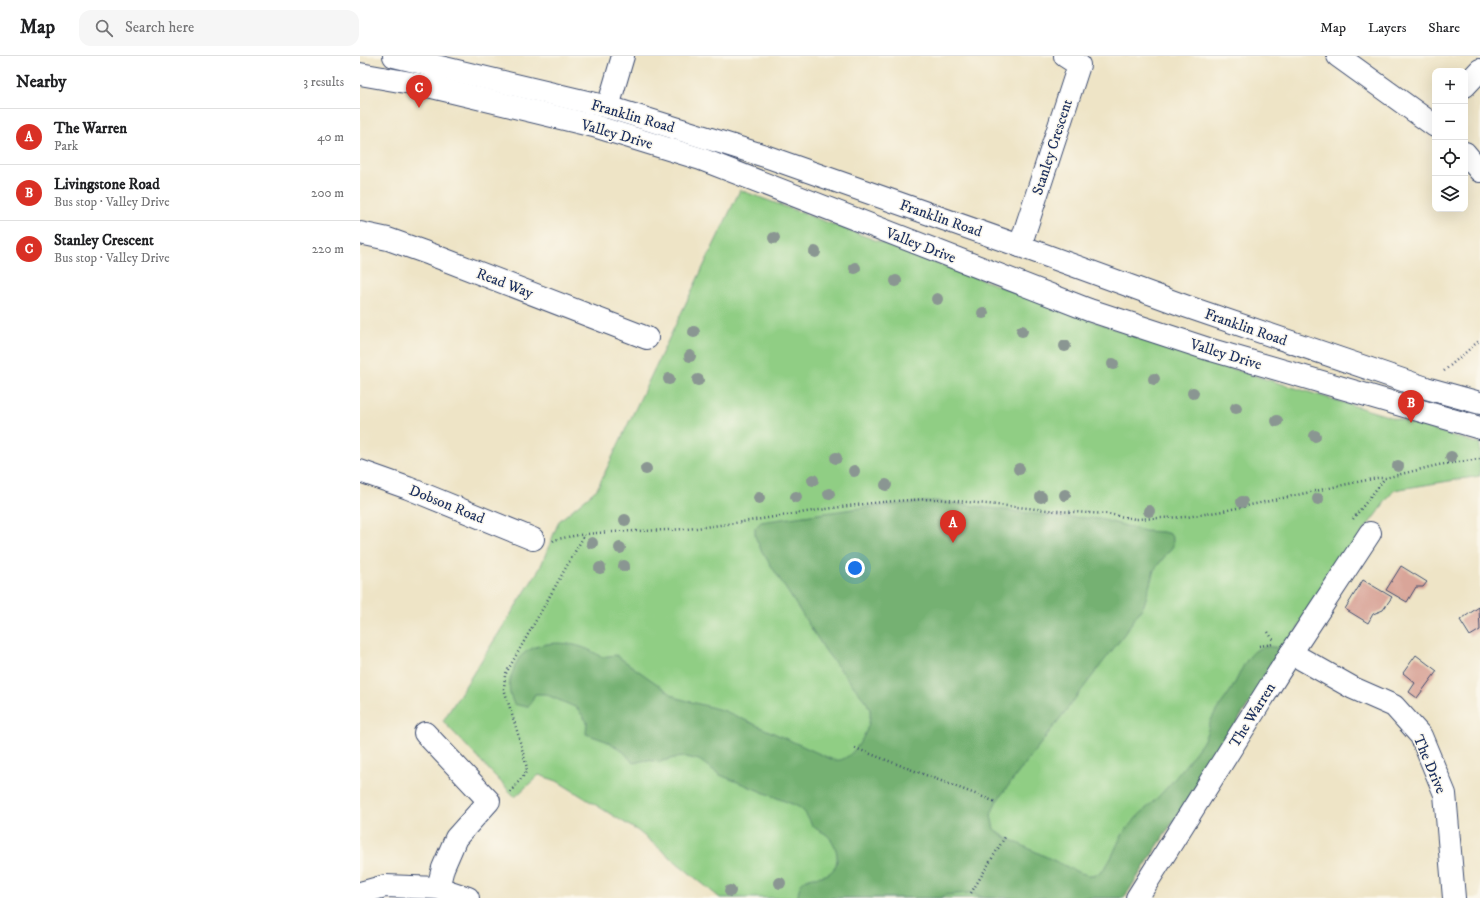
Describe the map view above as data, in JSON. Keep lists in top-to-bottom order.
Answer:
{
  "streets": {
    "street": [
      "Franklin Road",
      "Valley Drive",
      "Stanley Crescent",
      "Read Way",
      "Dobson Road",
      "The Warren",
      "The Drive"
    ]
  },
  "crossings": [
    ["Franklin Road", "Stanley Crescent"],
    ["The Warren", "The Drive"]
  ],
  "page": {
    "header": "Map",
    "search": "Search here",
    "nav": ["Map", "Layers", "Share"],
    "heading": ["Nearby", "3 results"],
    "map_buttons": ["+", "−"],
    "pins": ["C", "B", "A"],
    "list": [
      {
        "mark": "A",
        "name": "The Warren",
        "note": "Park",
        "value": "40 m"
      },
      {
        "mark": "B",
        "name": "Livingstone Road",
        "note": "Bus stop · Valley Drive",
        "value": "200 m"
      },
      {
        "mark": "C",
        "name": "Stanley Crescent",
        "note": "Bus stop · Valley Drive",
        "value": "220 m"
      }
    ]
  }
}
